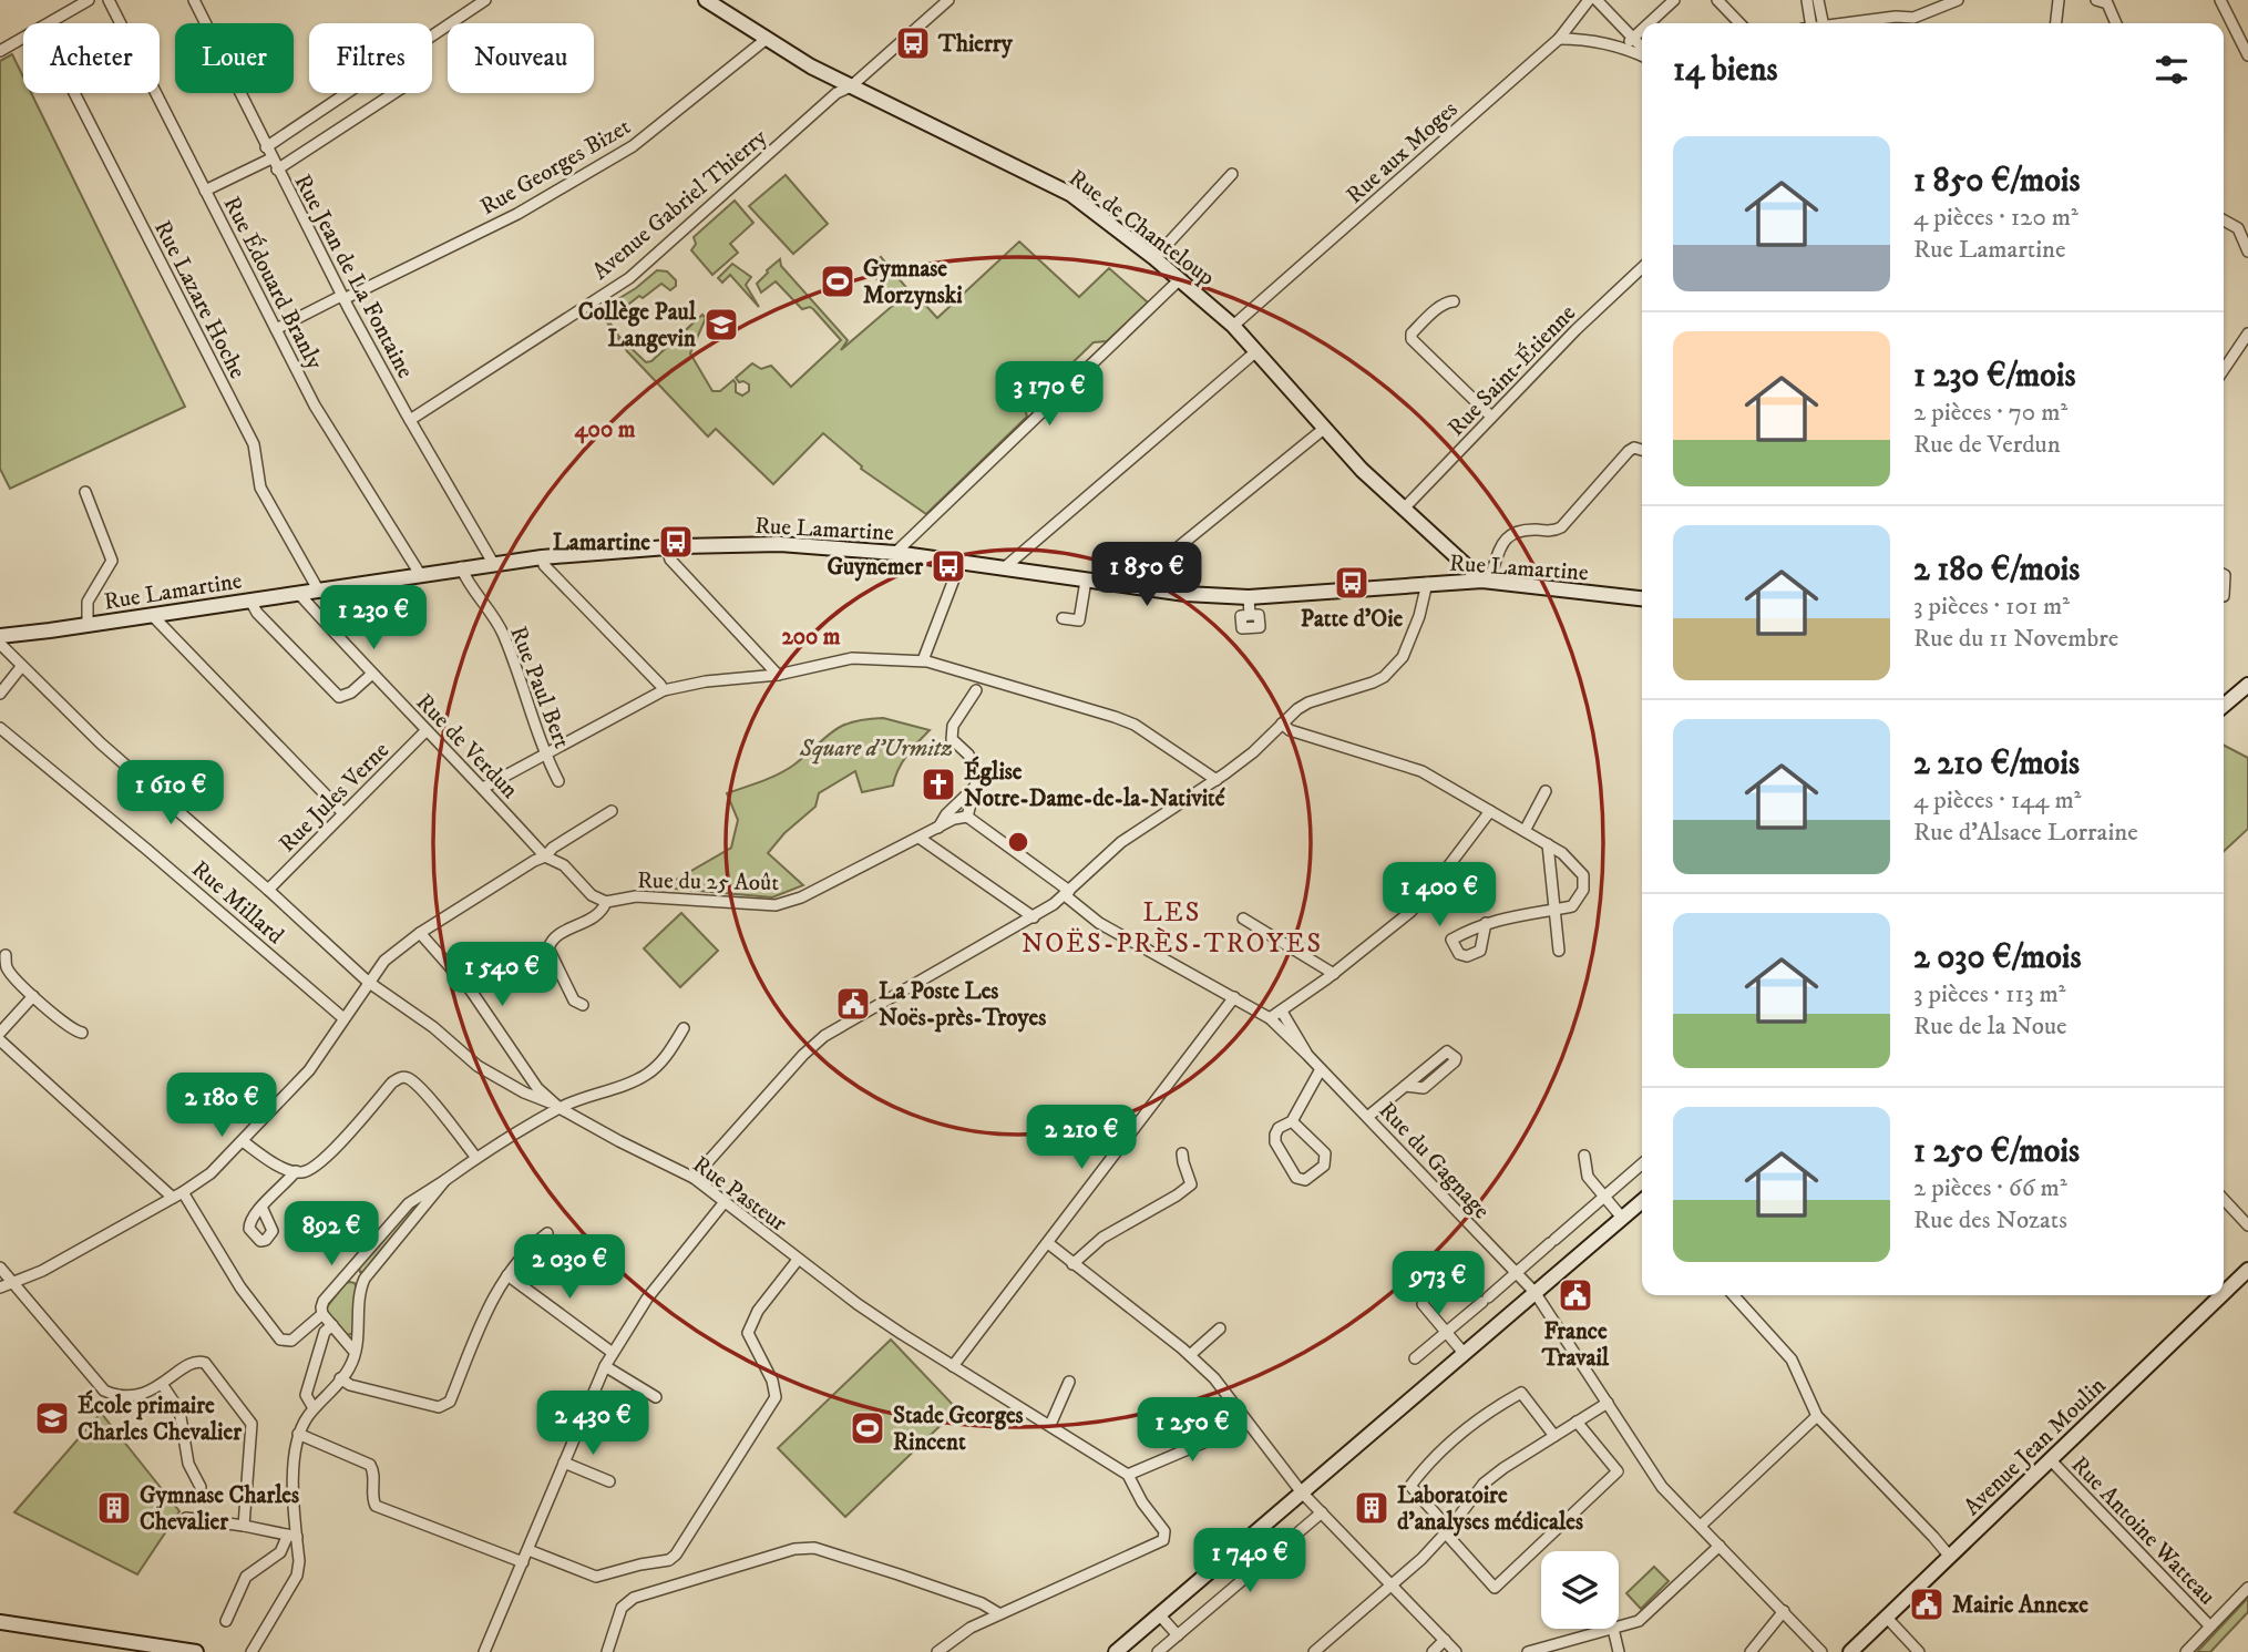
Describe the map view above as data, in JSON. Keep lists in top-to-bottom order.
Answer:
{
  "streets": {
    "street": [
      "Rue aux Moges",
      "Rue Georges Bizet",
      "Avenue Gabriel Thierry",
      "Rue de Chanteloup",
      "Rue Jean de La Fontaine",
      "Rue Édouard Branly",
      "Rue Lazare Hoche",
      "Rue Saint-Étienne",
      "Rue Lamartine",
      "Rue Paul Bert",
      "Rue de Verdun",
      "Rue Jules Verne",
      "Rue du 25 Août",
      "Rue Millard",
      "Rue du Gagnage",
      "Rue Pasteur",
      "Avenue Jean Moulin",
      "Rue Antoine Watteau"
    ]
  },
  "crossings": [
    ["Rue aux Moges", "Rue de Chanteloup"],
    ["Rue Georges Bizet", "Rue de Chanteloup"],
    ["Rue Georges Bizet", "Rue Jean de La Fontaine"],
    ["Rue Georges Bizet", "Rue Édouard Branly"],
    ["Avenue Gabriel Thierry", "Rue de Chanteloup"],
    ["Avenue Gabriel Thierry", "Rue Jean de La Fontaine"],
    ["Rue de Chanteloup", "Rue Saint-Étienne"],
    ["Rue de Chanteloup", "Rue Lamartine"],
    ["Rue Jean de La Fontaine", "Rue Lamartine"],
    ["Rue Édouard Branly", "Rue Lamartine"],
    ["Rue Lazare Hoche", "Rue Lamartine"],
    ["Rue Lamartine", "Rue Paul Bert"],
    ["Rue Lamartine", "Rue de Verdun"],
    ["Rue de Verdun", "Rue Jules Verne"],
    ["Rue de Verdun", "Rue du 25 Août"],
    ["Rue du 25 Août", "Rue du Gagnage"],
    ["Avenue Jean Moulin", "Rue Antoine Watteau"]
  ],
  "districts": ["LES NOËS-PRÈS-TROYES"],
  "parks": ["Square d'Urmitz"],
  "places": {
    "bus stop": [
      "Thierry",
      "Lamartine",
      "Guynemer",
      "Patte d'Oie"
    ],
    "sports": ["Gymnase Morzynski", "Stade Georges Rincent"],
    "school or university": ["Collège Paul Langevin", "École primaire Charles Chevalier"],
    "church": ["Église Notre-Dame-de-la-Nativité"],
    "public building": ["La Poste Les Noës-près-Troyes", "France Travail", "Mairie Annexe"],
    "building": ["Gymnase Charles Chevalier", "Laboratoire d'analyses médicales"]
  },
  "page": {
    "chip": [
      "Acheter",
      "Louer",
      "Filtres",
      "Nouveau"
    ],
    "heading": "14 biens",
    "list": [
      {
        "name": "1 850 €/mois",
        "note": "4 pièces · 120 m² · Rue Lamartine"
      },
      {
        "name": "1 230 €/mois",
        "note": "2 pièces · 70 m² · Rue de Verdun"
      },
      {
        "name": "2 180 €/mois",
        "note": "3 pièces · 101 m² · Rue du 11 Novembre"
      },
      {
        "name": "2 210 €/mois",
        "note": "4 pièces · 144 m² · Rue d'Alsace Lorraine"
      },
      {
        "name": "2 030 €/mois",
        "note": "3 pièces · 113 m² · Rue de la Noue"
      },
      {
        "name": "1 250 €/mois",
        "note": "2 pièces · 66 m² · Rue des Nozats"
      }
    ],
    "price": [
      "3 170 €",
      "1 850 €",
      "1 230 €",
      "1 610 €",
      "1 400 €",
      "1 540 €",
      "2 180 €",
      "2 210 €",
      "892 €",
      "2 030 €",
      "973 €",
      "2 430 €",
      "1 250 €",
      "1 740 €"
    ]
  },
  "rings": ["400 m", "200 m"]
}
